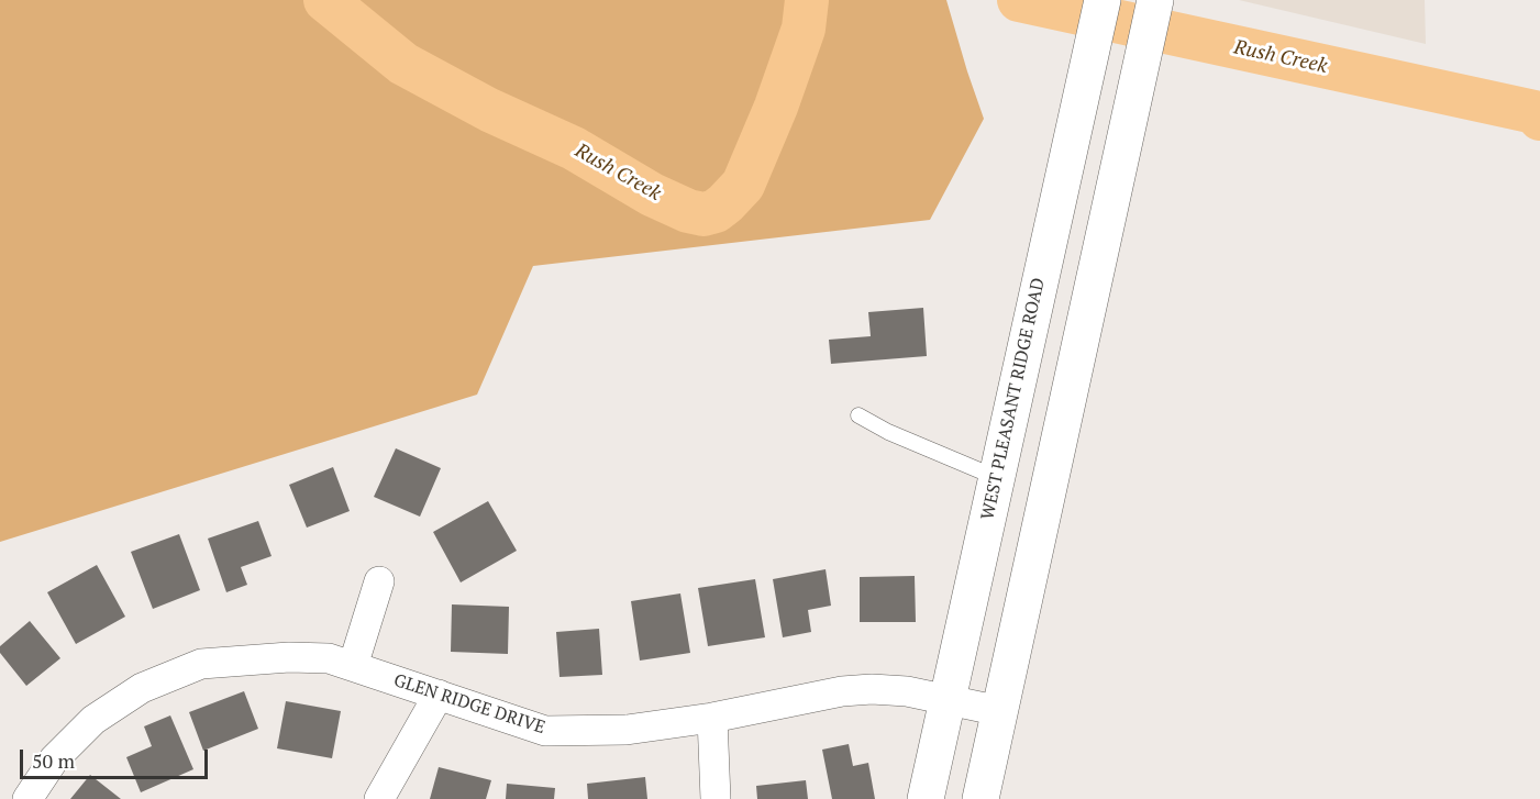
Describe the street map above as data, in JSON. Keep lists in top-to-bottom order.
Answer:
{
  "streets": {
    "main road": ["WEST PLEASANT RIDGE ROAD"],
    "street": ["GLEN RIDGE DRIVE"]
  },
  "crossings": [
    ["WEST PLEASANT RIDGE ROAD", "GLEN RIDGE DRIVE"]
  ],
  "water": ["Rush Creek"],
  "scale_bar": "50 m"
}
